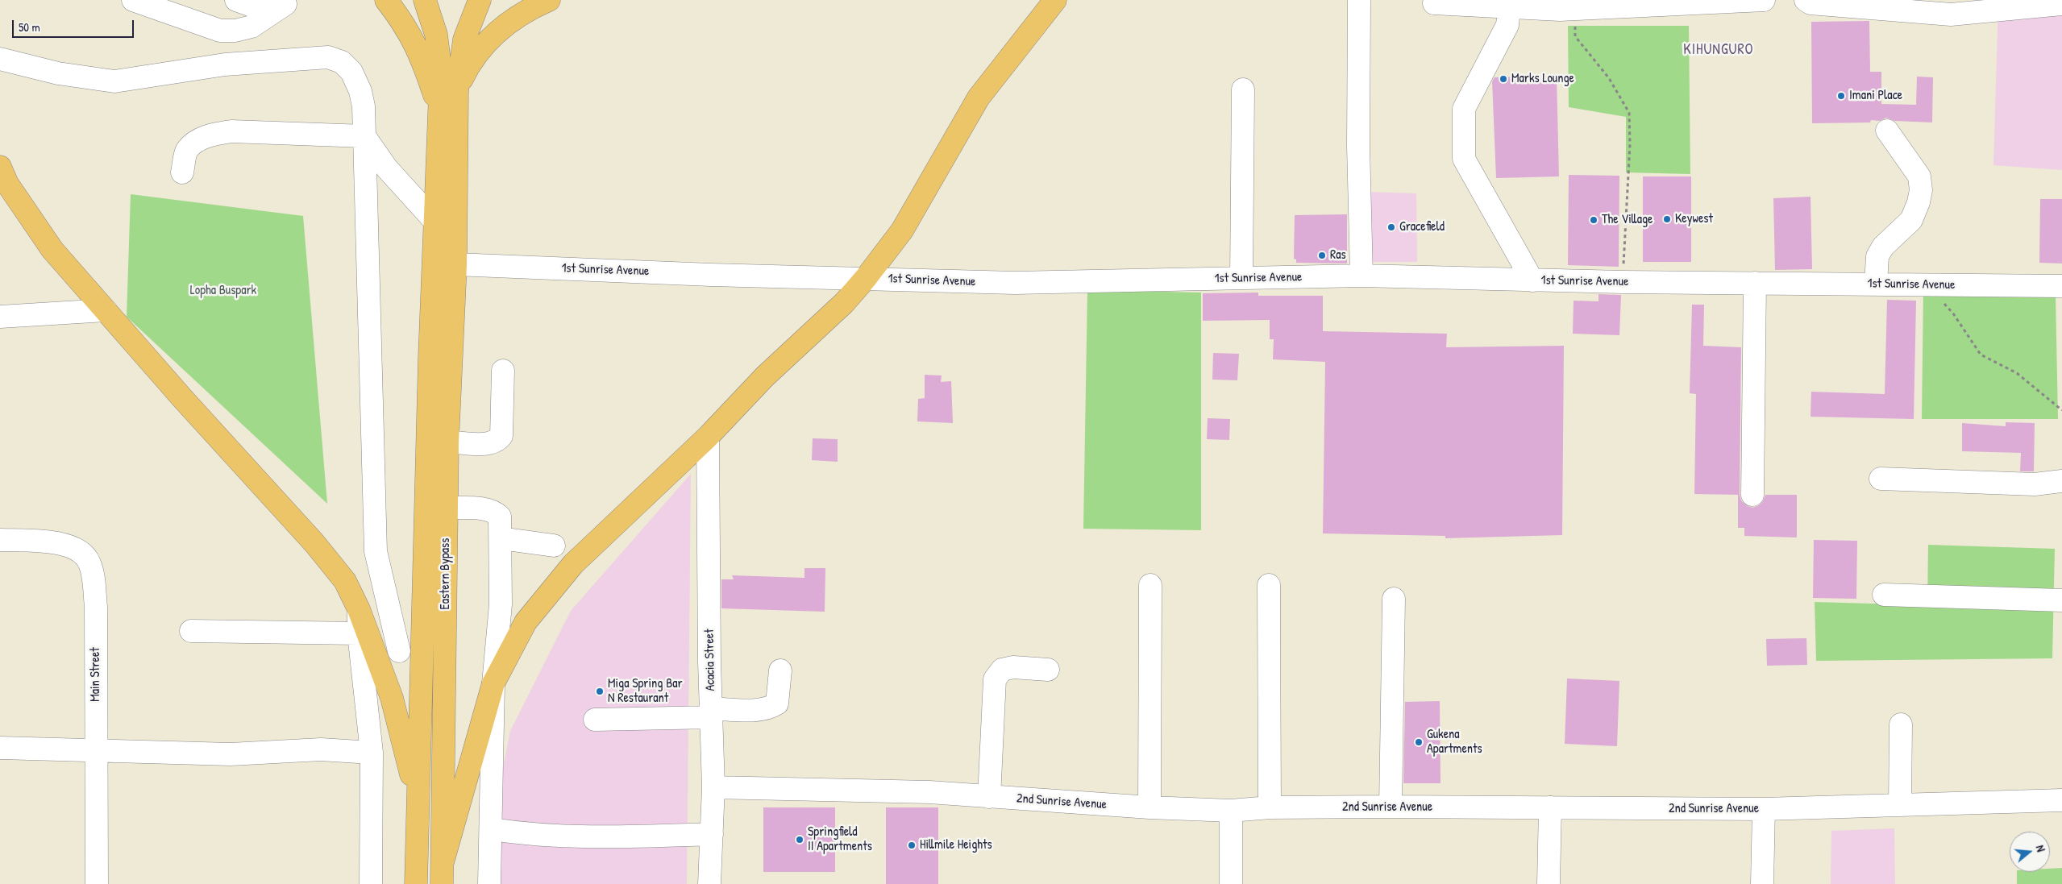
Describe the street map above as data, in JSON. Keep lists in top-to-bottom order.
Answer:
{
  "streets": {
    "main road": ["Eastern Bypass"],
    "street": [
      "1st Sunrise Avenue",
      "Acacia Street",
      "Main Street",
      "2nd Sunrise Avenue"
    ]
  },
  "crossings": [
    ["1st Sunrise Avenue", "Eastern Bypass"],
    ["Acacia Street", "2nd Sunrise Avenue"]
  ],
  "districts": ["KIHUNGURO"],
  "parks": ["Lopha Buspark"],
  "places": [
    "Marks Lounge",
    "Imani Place",
    "Keywest",
    "The Village",
    "Gracefield",
    "Ras",
    "Miga Spring Bar N Restaurant",
    "Gukena Apartments",
    "Springfield II Apartments",
    "Hillmile Heights"
  ],
  "scale_bar": "50 m",
  "north": "right"
}
